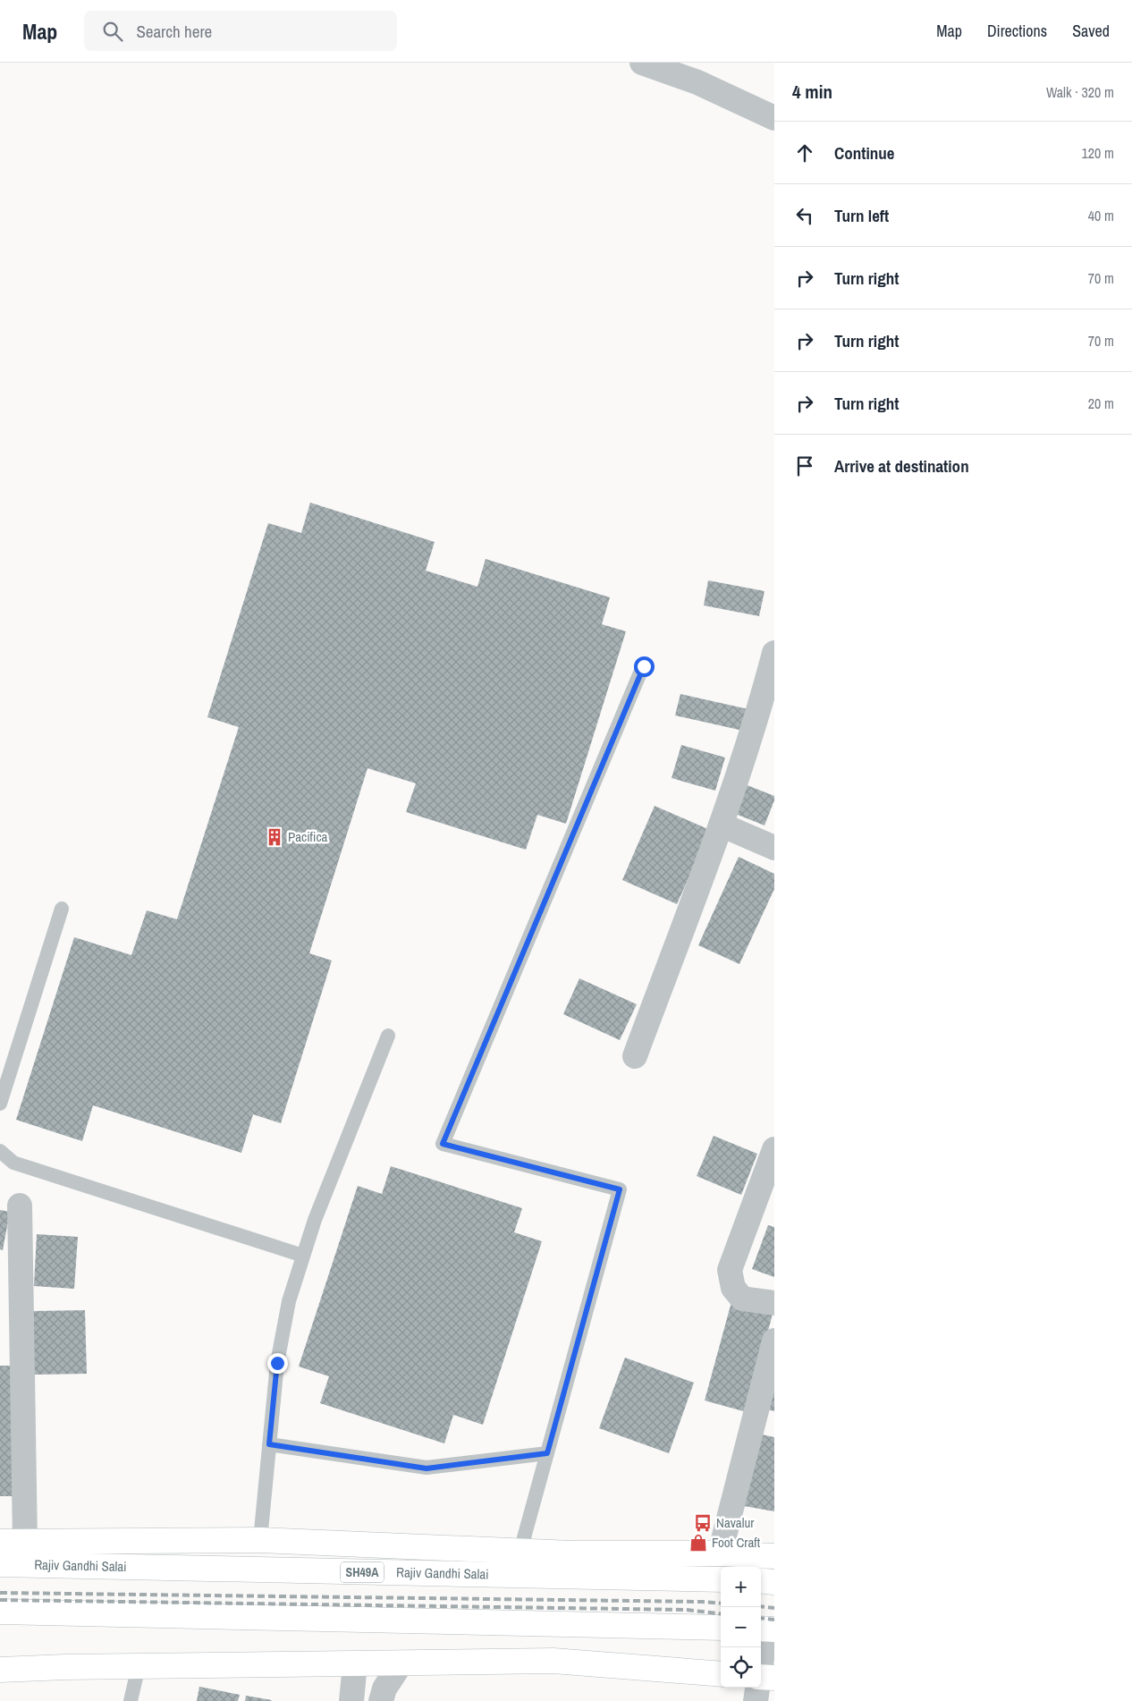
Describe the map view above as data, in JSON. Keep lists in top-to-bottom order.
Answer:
{
  "streets": {
    "street": ["Rajiv Gandhi Salai", "SH49A"]
  },
  "places": {
    "building": ["Pacifica"],
    "bus stop": ["Navalur"],
    "shop": ["Foot Craft"]
  },
  "page": {
    "header": "Map",
    "search": "Search here",
    "nav": ["Map", "Directions", "Saved"],
    "heading": ["4 min", "Walk · 320 m"],
    "list": [
      ["Continue", "120 m"],
      ["Turn left", "40 m"],
      ["Turn right", "70 m"],
      ["Turn right", "70 m"],
      ["Turn right", "20 m"],
      "Arrive at destination"
    ],
    "map_buttons": ["+", "−"]
  }
}
